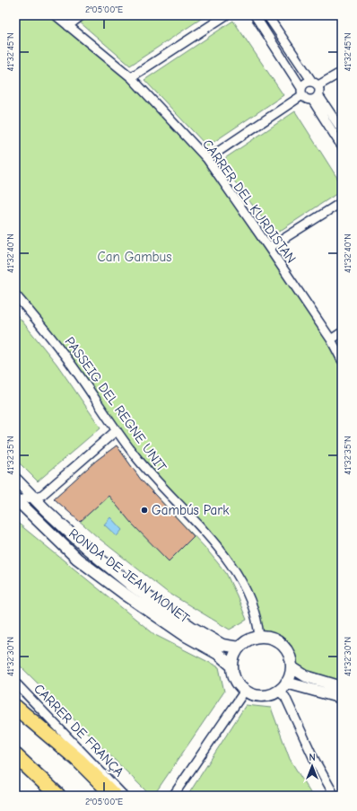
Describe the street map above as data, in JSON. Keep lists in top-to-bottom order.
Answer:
{
  "streets": {
    "street": [
      "CARRER DEL KURDISTAN",
      "PASSEIG DEL REGNE UNIT",
      "RONDA DE JEAN MONET",
      "CARRER DE FRANÇA"
    ]
  },
  "crossings": [
    ["PASSEIG DEL REGNE UNIT", "RONDA DE JEAN MONET"]
  ],
  "parks": ["Can Gambus"],
  "places": ["Gambús Park"],
  "north": "top",
  "coordinates": [
    "2°05'00\"E",
    "41°32'45\"N",
    "41°32'40\"N",
    "41°32'35\"N",
    "41°32'30\"N"
  ]
}
